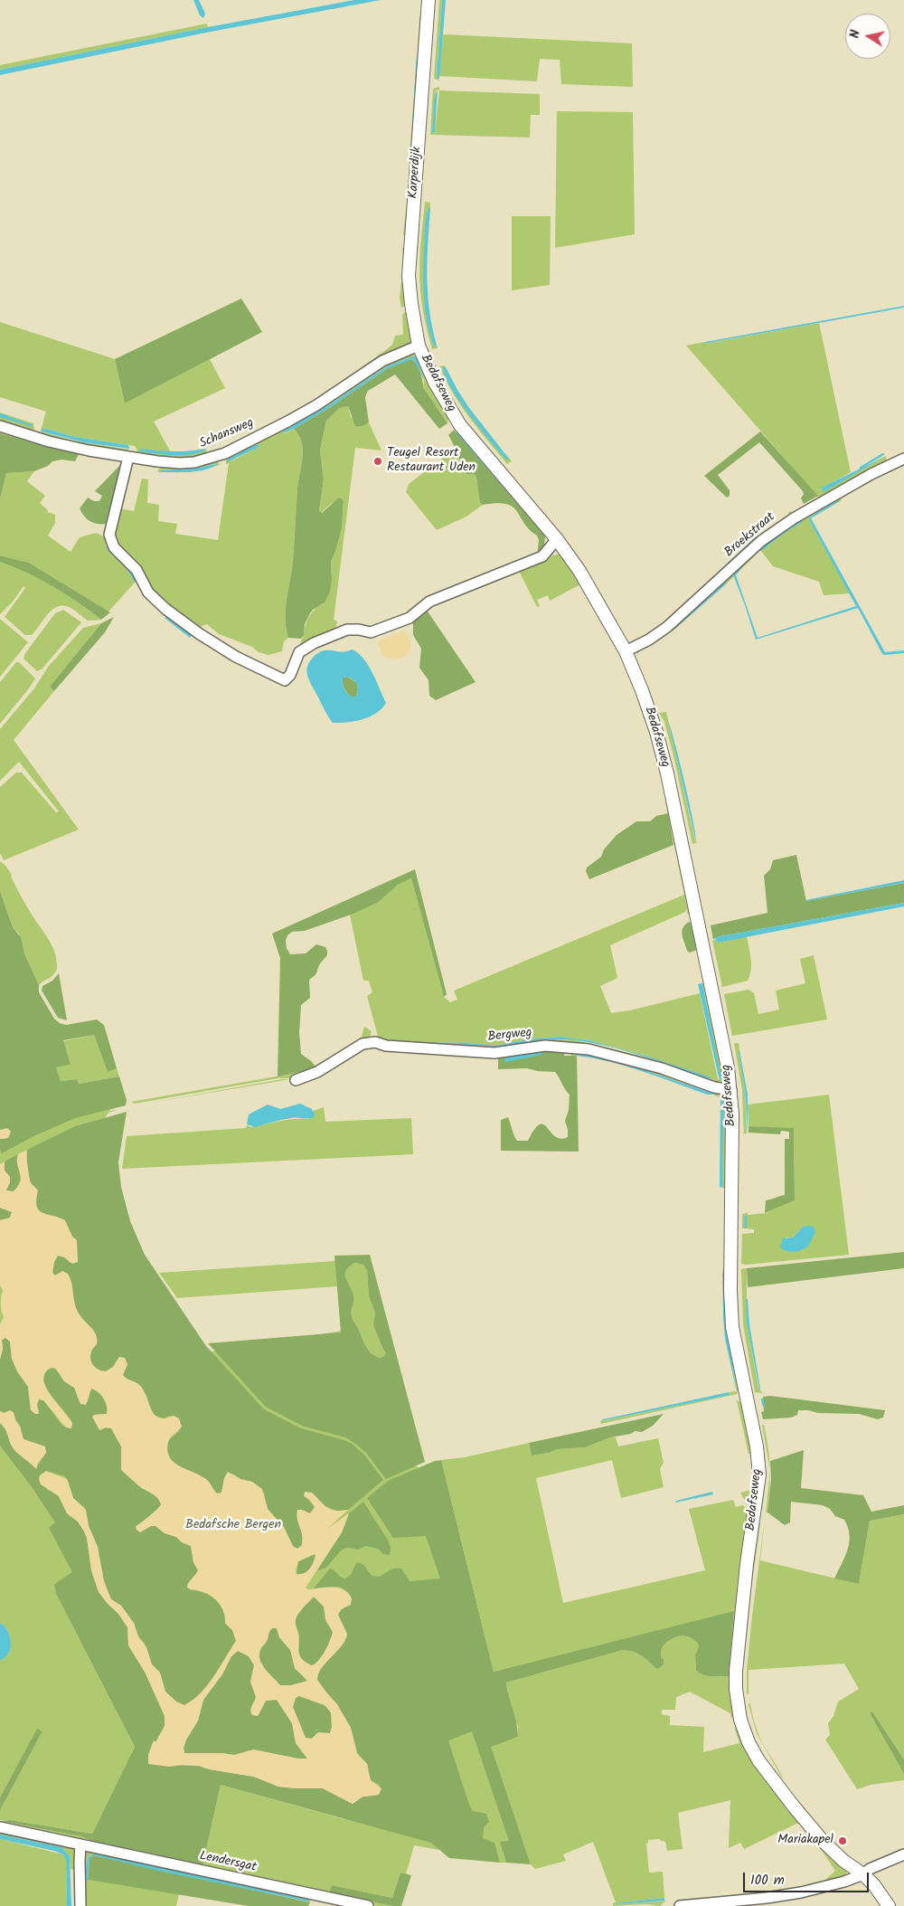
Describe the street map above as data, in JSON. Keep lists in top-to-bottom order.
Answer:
{
  "streets": {
    "street": [
      "Karperdijk",
      "Bedafseweg",
      "Schansweg",
      "Broekstraat",
      "Bergweg",
      "Lendersgat"
    ]
  },
  "crossings": [
    ["Karperdijk", "Bedafseweg"],
    ["Karperdijk", "Schansweg"],
    ["Bedafseweg", "Schansweg"],
    ["Bedafseweg", "Broekstraat"],
    ["Bedafseweg", "Bergweg"]
  ],
  "parks": ["Bedafsche Bergen"],
  "places": ["Teugel Resort Restaurant Uden", "Mariakapel"],
  "scale_bar": "100 m",
  "north": "left"
}
